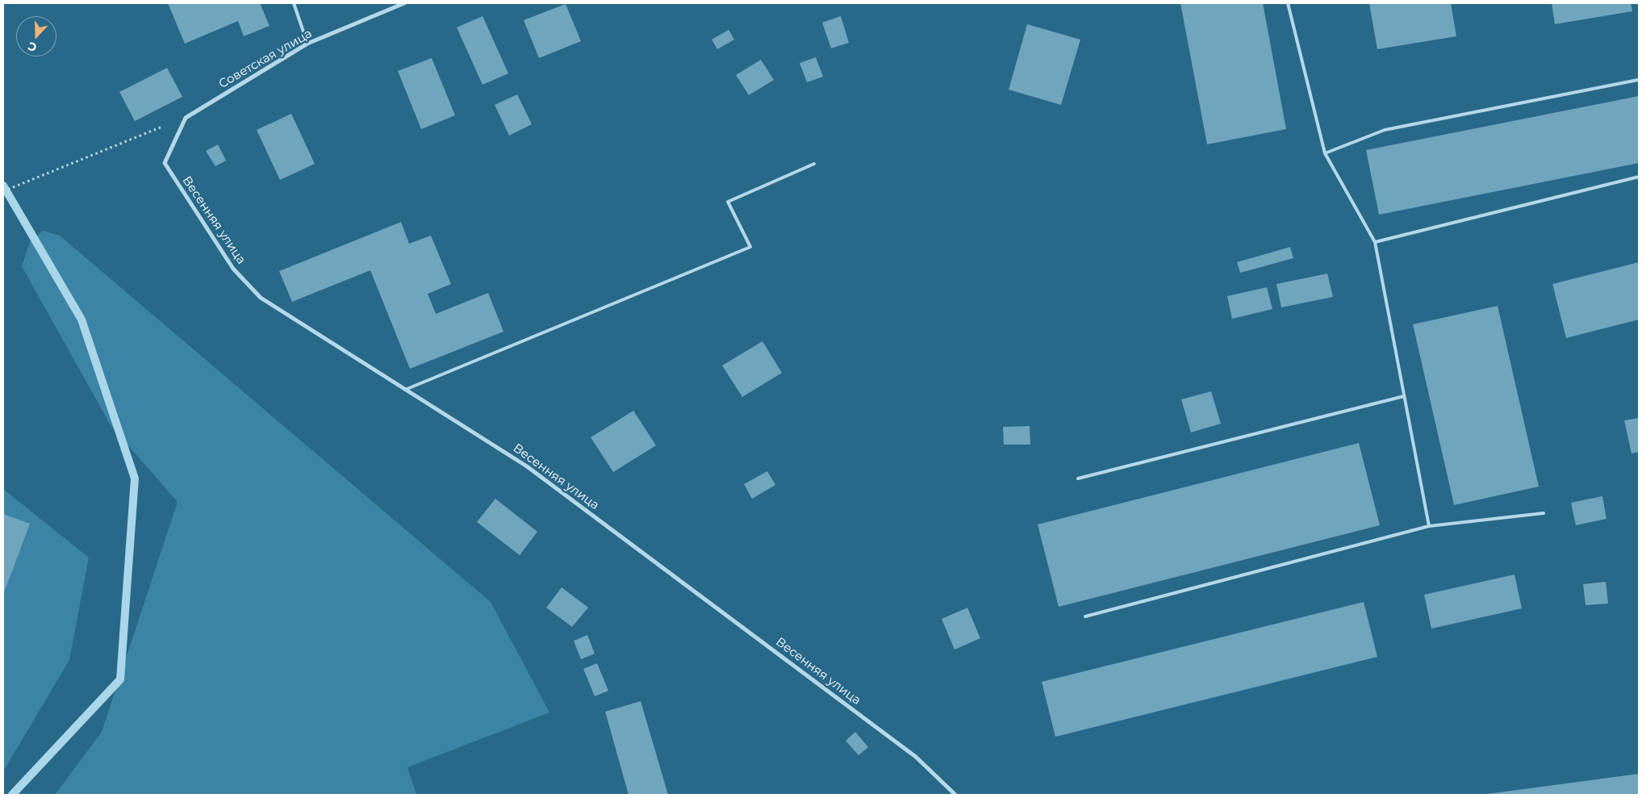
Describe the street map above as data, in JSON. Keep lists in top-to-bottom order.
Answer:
{
  "streets": {
    "street": ["Советская улица", "Весенняя улица"]
  },
  "crossings": [
    ["Советская улица", "Весенняя улица"]
  ],
  "north": "bottom"
}
